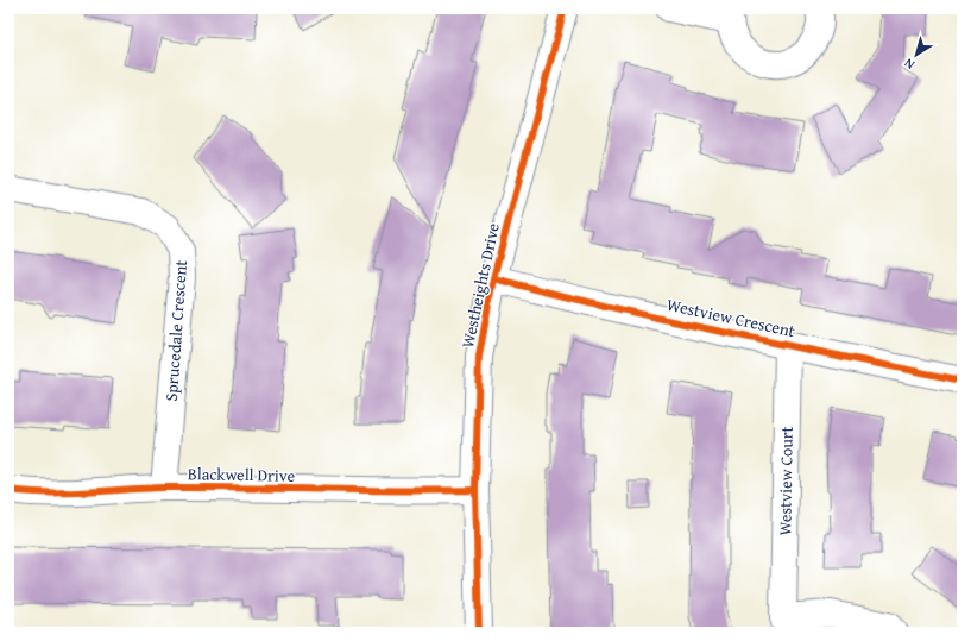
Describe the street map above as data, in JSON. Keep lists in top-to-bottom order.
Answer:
{
  "streets": {
    "street": [
      "Westheights Drive",
      "Westview Crescent",
      "Sprucedale Crescent",
      "Blackwell Drive",
      "Westview Court"
    ]
  },
  "crossings": [
    ["Westheights Drive", "Westview Crescent"],
    ["Westheights Drive", "Blackwell Drive"],
    ["Westview Crescent", "Westview Court"],
    ["Sprucedale Crescent", "Blackwell Drive"]
  ],
  "north": "bottom left"
}
